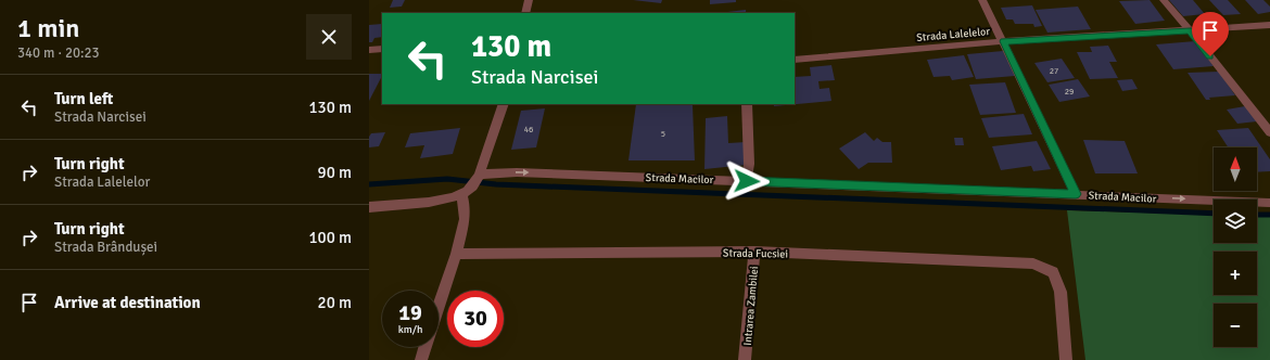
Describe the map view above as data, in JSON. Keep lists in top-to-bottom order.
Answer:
{
  "streets": {
    "street": [
      "Strada Lalelelor",
      "Strada Macilor",
      "Strada Fucsiei",
      "Intrarea Zambilei"
    ]
  },
  "crossings": [
    ["Strada Fucsiei", "Intrarea Zambilei"]
  ],
  "one_way": ["Strada Macilor"],
  "house_numbers": [
    "27",
    "29",
    "46",
    "5"
  ],
  "north": "top",
  "page": {
    "heading": ["1 min", "340 m · 20:23"],
    "turn": ["130 m", "Strada Narcisei"],
    "list": [
      {
        "name": "Turn left",
        "note": "Strada Narcisei",
        "value": "130 m"
      },
      {
        "name": "Turn right",
        "note": "Strada Lalelelor",
        "value": "90 m"
      },
      {
        "name": "Turn right",
        "note": "Strada Brândușei",
        "value": "100 m"
      },
      {
        "name": "Arrive at destination",
        "value": "20 m"
      }
    ],
    "map_buttons": ["+", "−"],
    "speed": "19 km/h",
    "limit": "30"
  }
}
